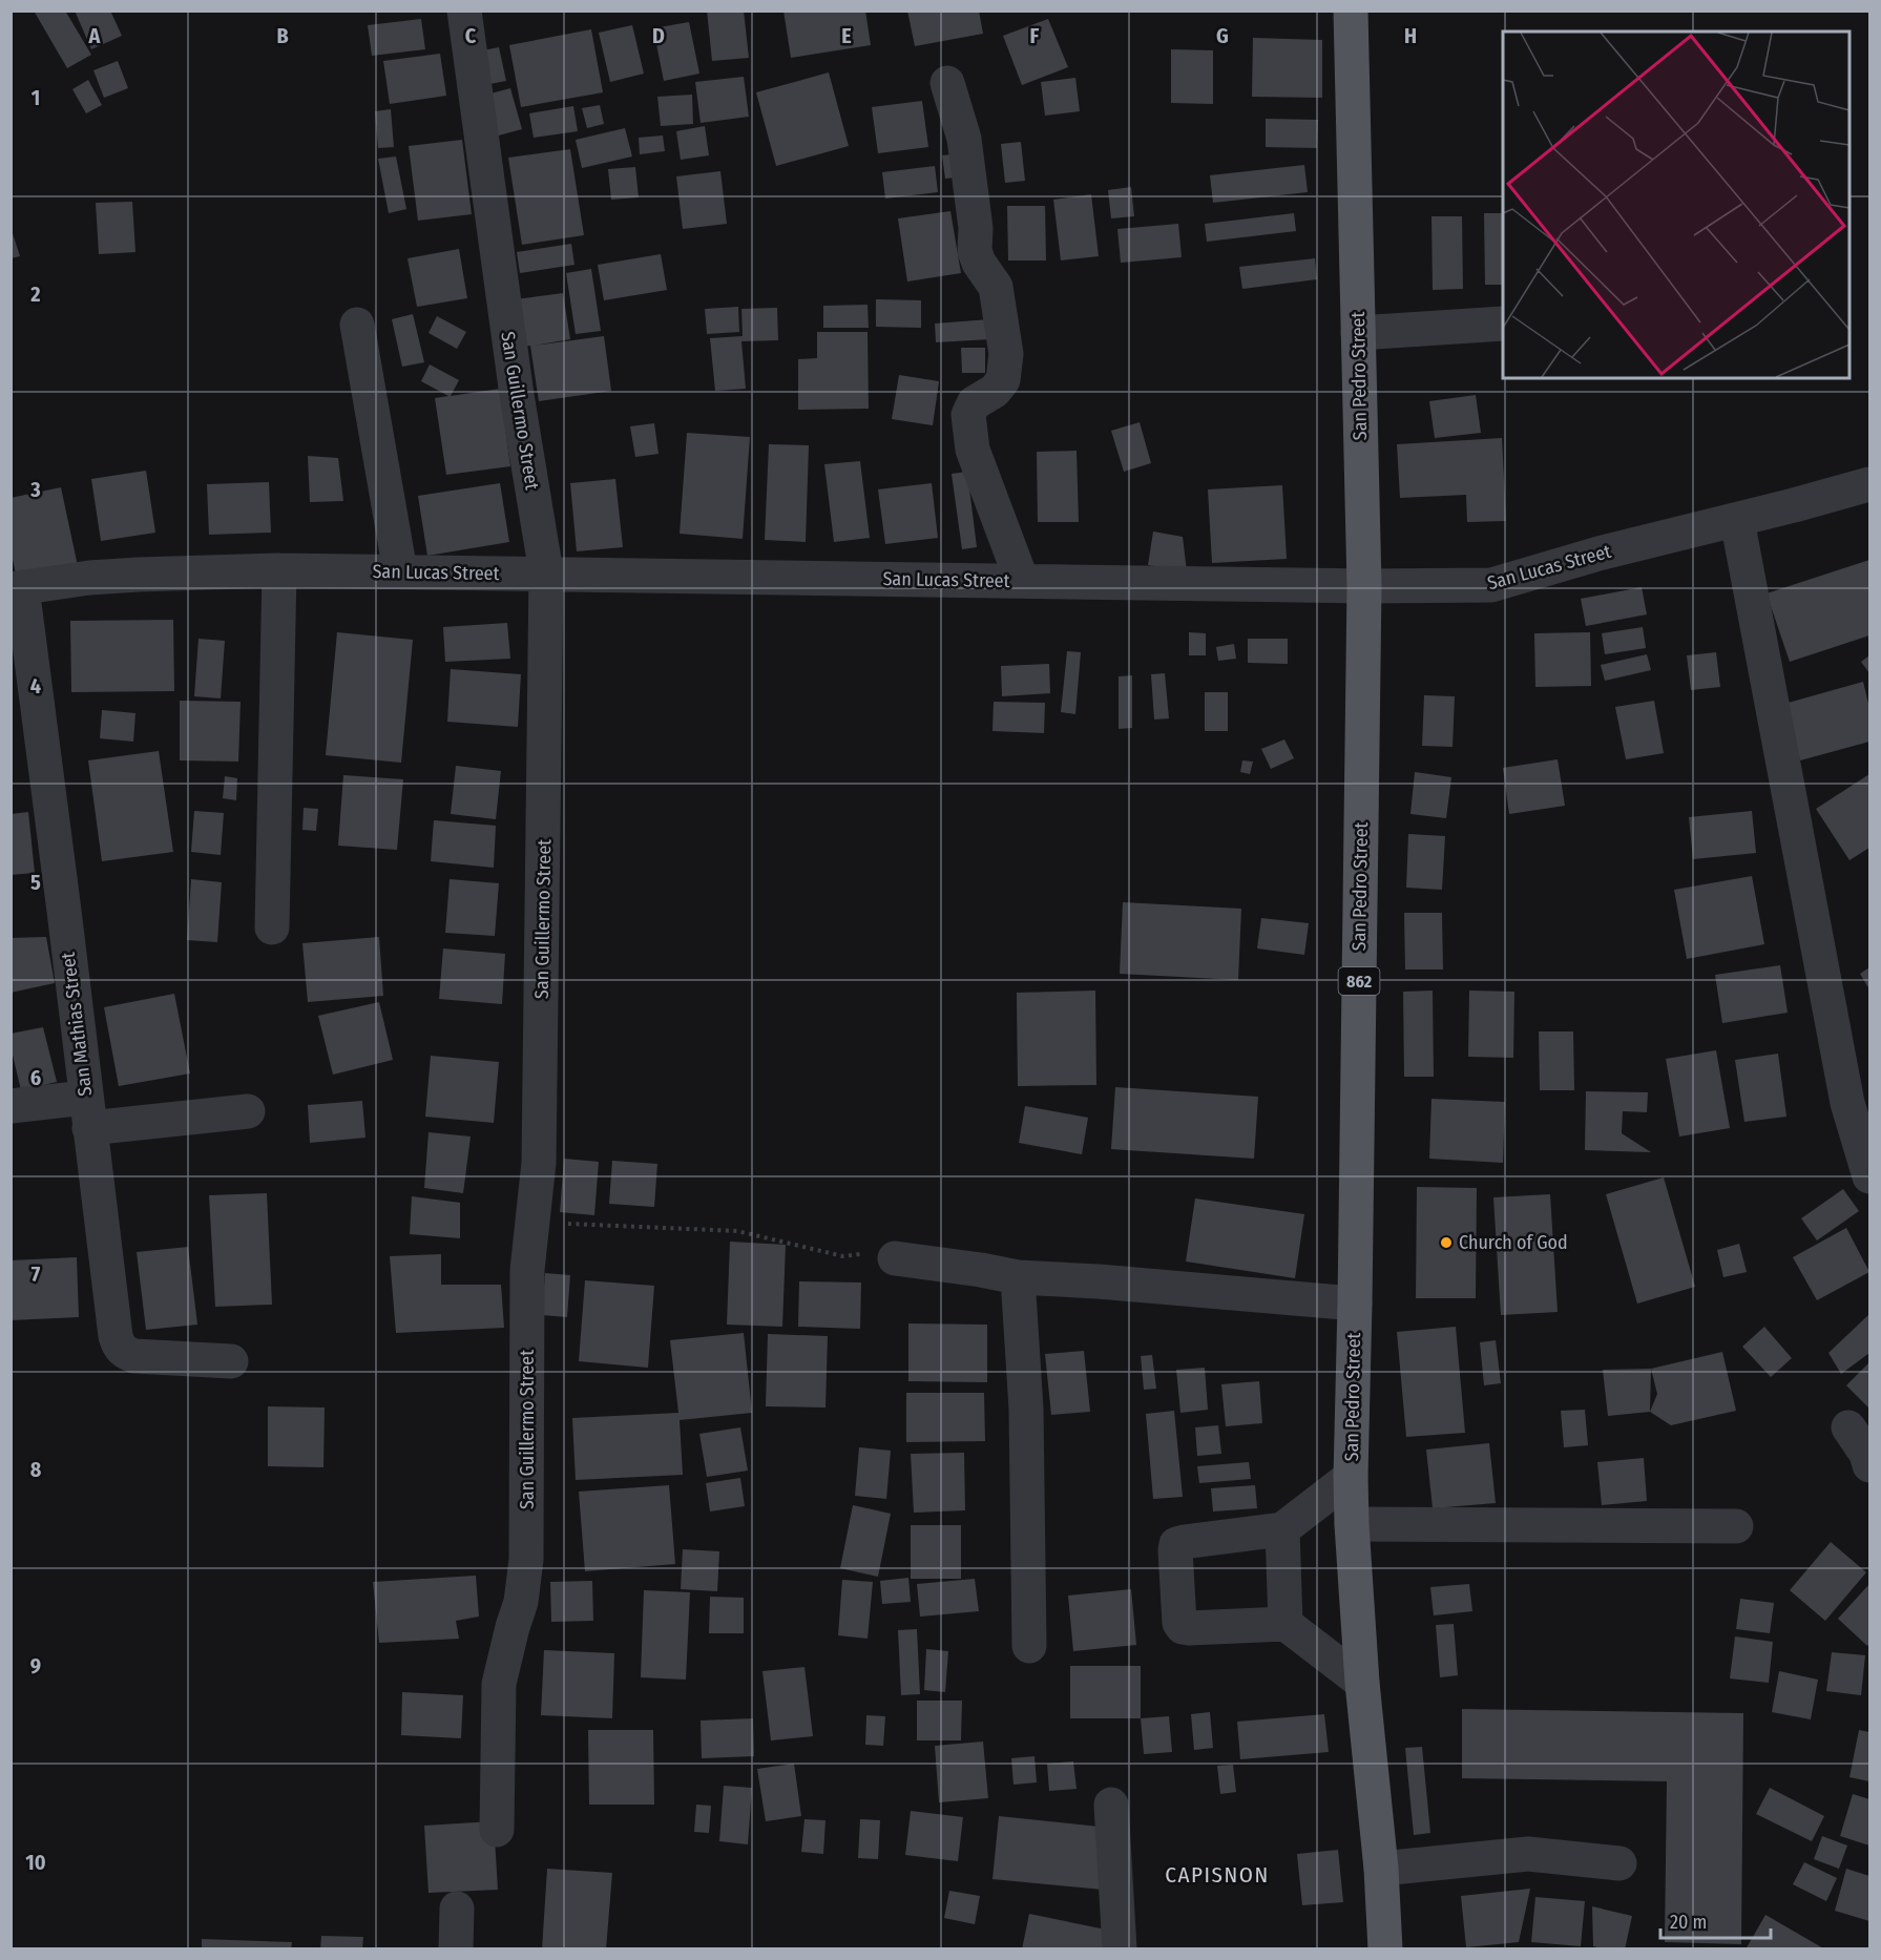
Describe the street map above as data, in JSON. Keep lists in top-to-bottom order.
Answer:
{
  "streets": {
    "main road": ["San Pedro Street", "862"],
    "street": ["San Guillermo Street", "San Lucas Street", "San Mathias Street"]
  },
  "crossings": [
    ["San Pedro Street", "San Lucas Street"],
    ["San Guillermo Street", "San Lucas Street"],
    ["San Lucas Street", "San Mathias Street"]
  ],
  "districts": ["CAPISNON"],
  "places": ["Church of God"],
  "scale_bar": "20 m",
  "grid": {
    "columns": [
      "A",
      "B",
      "C",
      "D",
      "E",
      "F",
      "G",
      "H"
    ],
    "rows": [
      "1",
      "2",
      "3",
      "4",
      "5",
      "6",
      "7",
      "8",
      "9",
      "10"
    ]
  }
}
